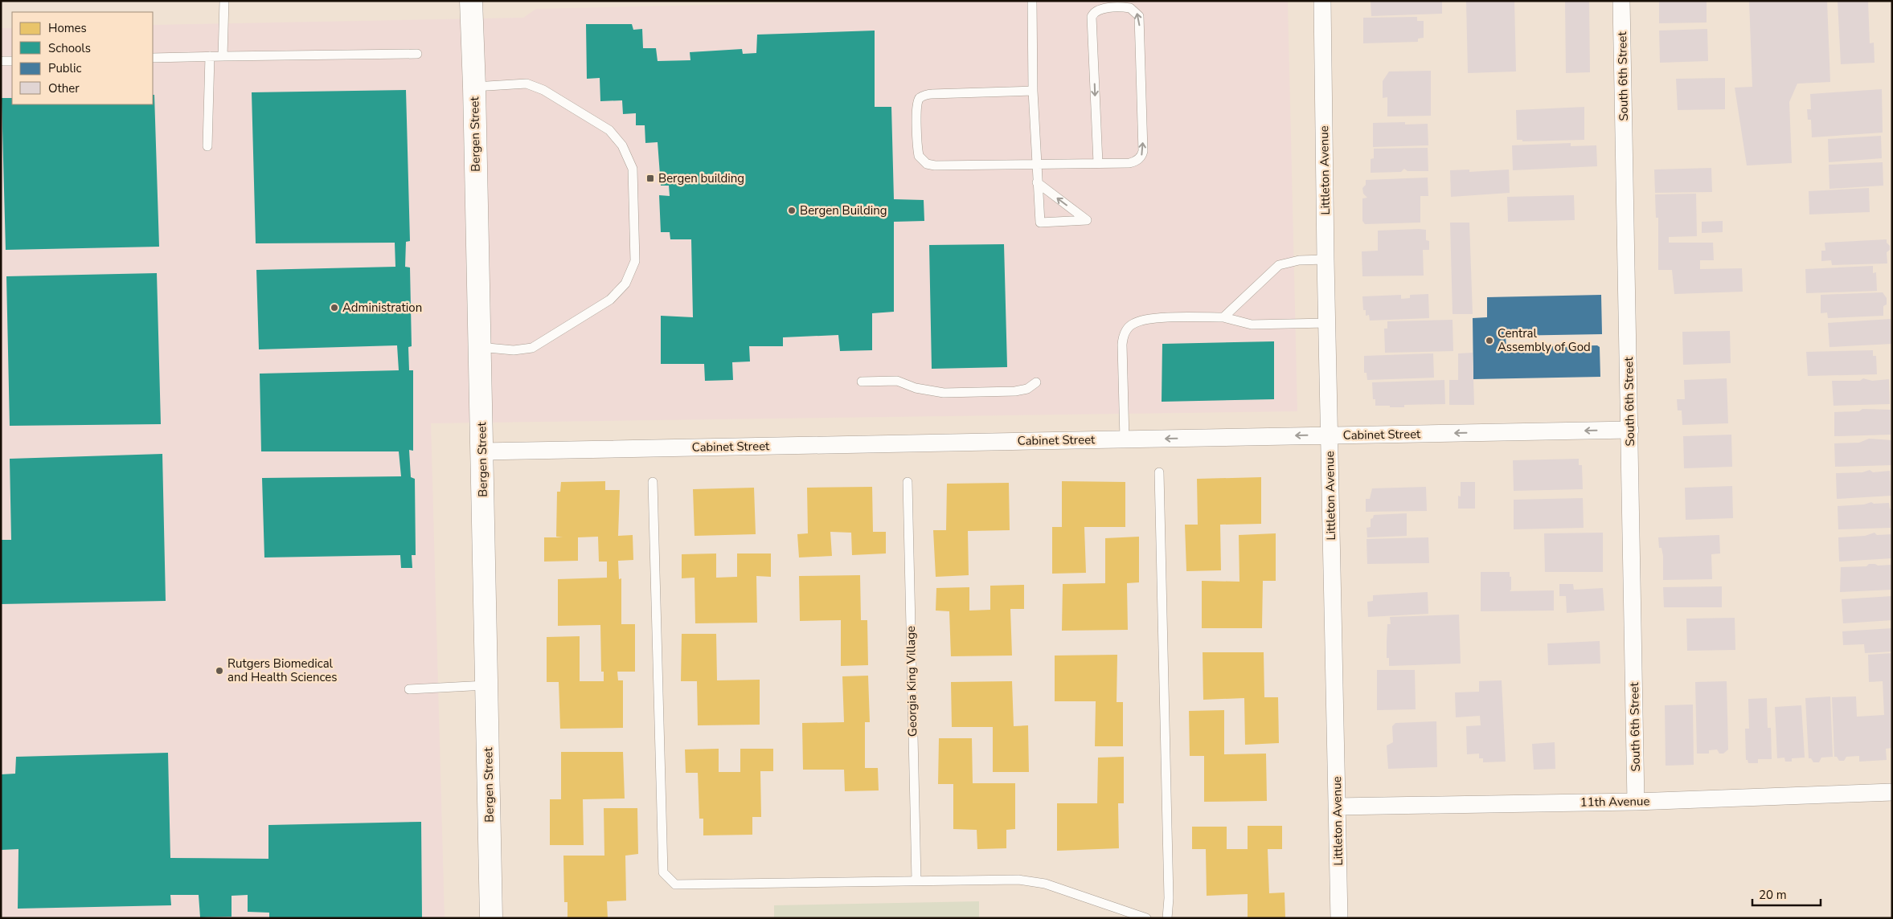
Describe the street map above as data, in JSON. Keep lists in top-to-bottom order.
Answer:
{
  "streets": {
    "main road": ["Bergen Street"],
    "street": [
      "South 6th Street",
      "Littleton Avenue",
      "Cabinet Street",
      "11th Avenue"
    ],
    "lane": ["Georgia King Village"]
  },
  "crossings": [
    ["South 6th Street", "Cabinet Street"],
    ["South 6th Street", "11th Avenue"],
    ["Bergen Street", "Cabinet Street"],
    ["Littleton Avenue", "Cabinet Street"],
    ["Littleton Avenue", "11th Avenue"]
  ],
  "one_way": ["Cabinet Street"],
  "places": {
    "transit": ["Bergen building"],
    "other": [
      "Bergen Building",
      "Administration",
      "Central Assembly of God",
      "Rutgers Biomedical and Health Sciences"
    ]
  },
  "legend": [
    "Homes",
    "Schools",
    "Public",
    "Other"
  ],
  "scale_bar": "20 m"
}
